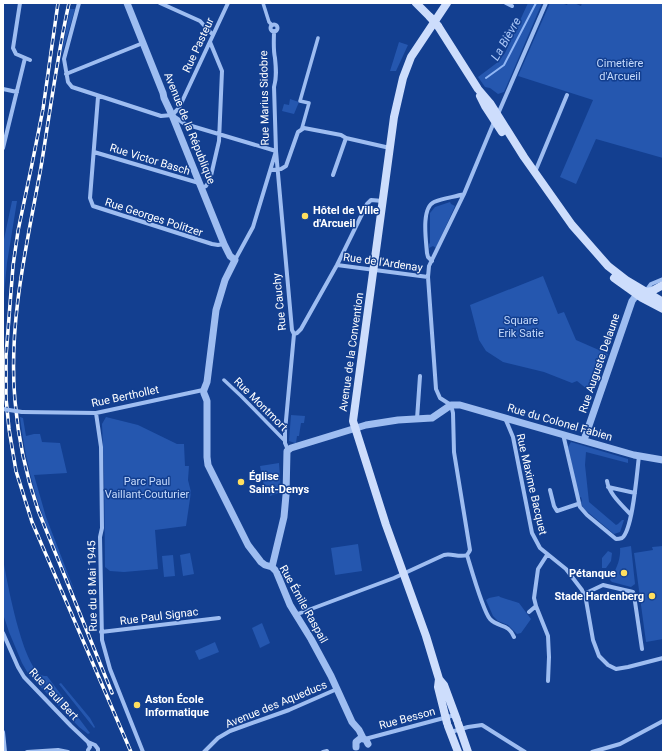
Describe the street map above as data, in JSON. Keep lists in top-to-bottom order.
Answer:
{
  "streets": {
    "main road": ["Avenue de la Convention"],
    "street": [
      "Rue Pasteur",
      "Rue Marius Sidobre",
      "Avenue de la République",
      "Rue Victor Basch",
      "Rue Georges Politzer",
      "Rue de l'Ardenay",
      "Rue Cauchy",
      "Rue Auguste Delaune",
      "Rue Berthollet",
      "Rue Montmort",
      "Rue du Colonel Fabien",
      "Rue Maxime Bacquet",
      "Rue du 8 Mai 1945",
      "Rue Émile Raspail",
      "Rue Paul Signac",
      "Rue Paul Bert",
      "Avenue des Aqueducs",
      "Rue Besson"
    ]
  },
  "crossings": [
    ["Rue Pasteur", "Avenue de la République"],
    ["Rue Marius Sidobre", "Avenue de la République"],
    ["Rue Marius Sidobre", "Rue Cauchy"],
    ["Rue Marius Sidobre", "Rue Berthollet"],
    ["Rue Marius Sidobre", "Rue Émile Raspail"],
    ["Avenue de la République", "Rue Victor Basch"],
    ["Avenue de la République", "Rue Georges Politzer"],
    ["Rue Victor Basch", "Rue Georges Politzer"],
    ["Rue de l'Ardenay", "Avenue de la Convention"],
    ["Rue Cauchy", "Rue Montmort"],
    ["Rue Cauchy", "Rue Émile Raspail"],
    ["Avenue de la Convention", "Rue Besson"],
    ["Rue Auguste Delaune", "Rue du Colonel Fabien"],
    ["Rue Berthollet", "Rue du 8 Mai 1945"],
    ["Rue Berthollet", "Rue Émile Raspail"],
    ["Rue du Colonel Fabien", "Rue Maxime Bacquet"],
    ["Rue du 8 Mai 1945", "Rue Paul Signac"],
    ["Rue Émile Raspail", "Avenue des Aqueducs"],
    ["Rue Émile Raspail", "Rue Besson"]
  ],
  "water": ["La Bièvre"],
  "parks": ["Cimetière d'Arcueil", "Square Erik Satie", "Parc Paul Vaillant-Couturier"],
  "places": [
    "Hôtel de Ville d'Arcueil",
    "Église Saint-Denys",
    "Pétanque",
    "Stade Hardenberg",
    "Aston École Informatique"
  ]
}
